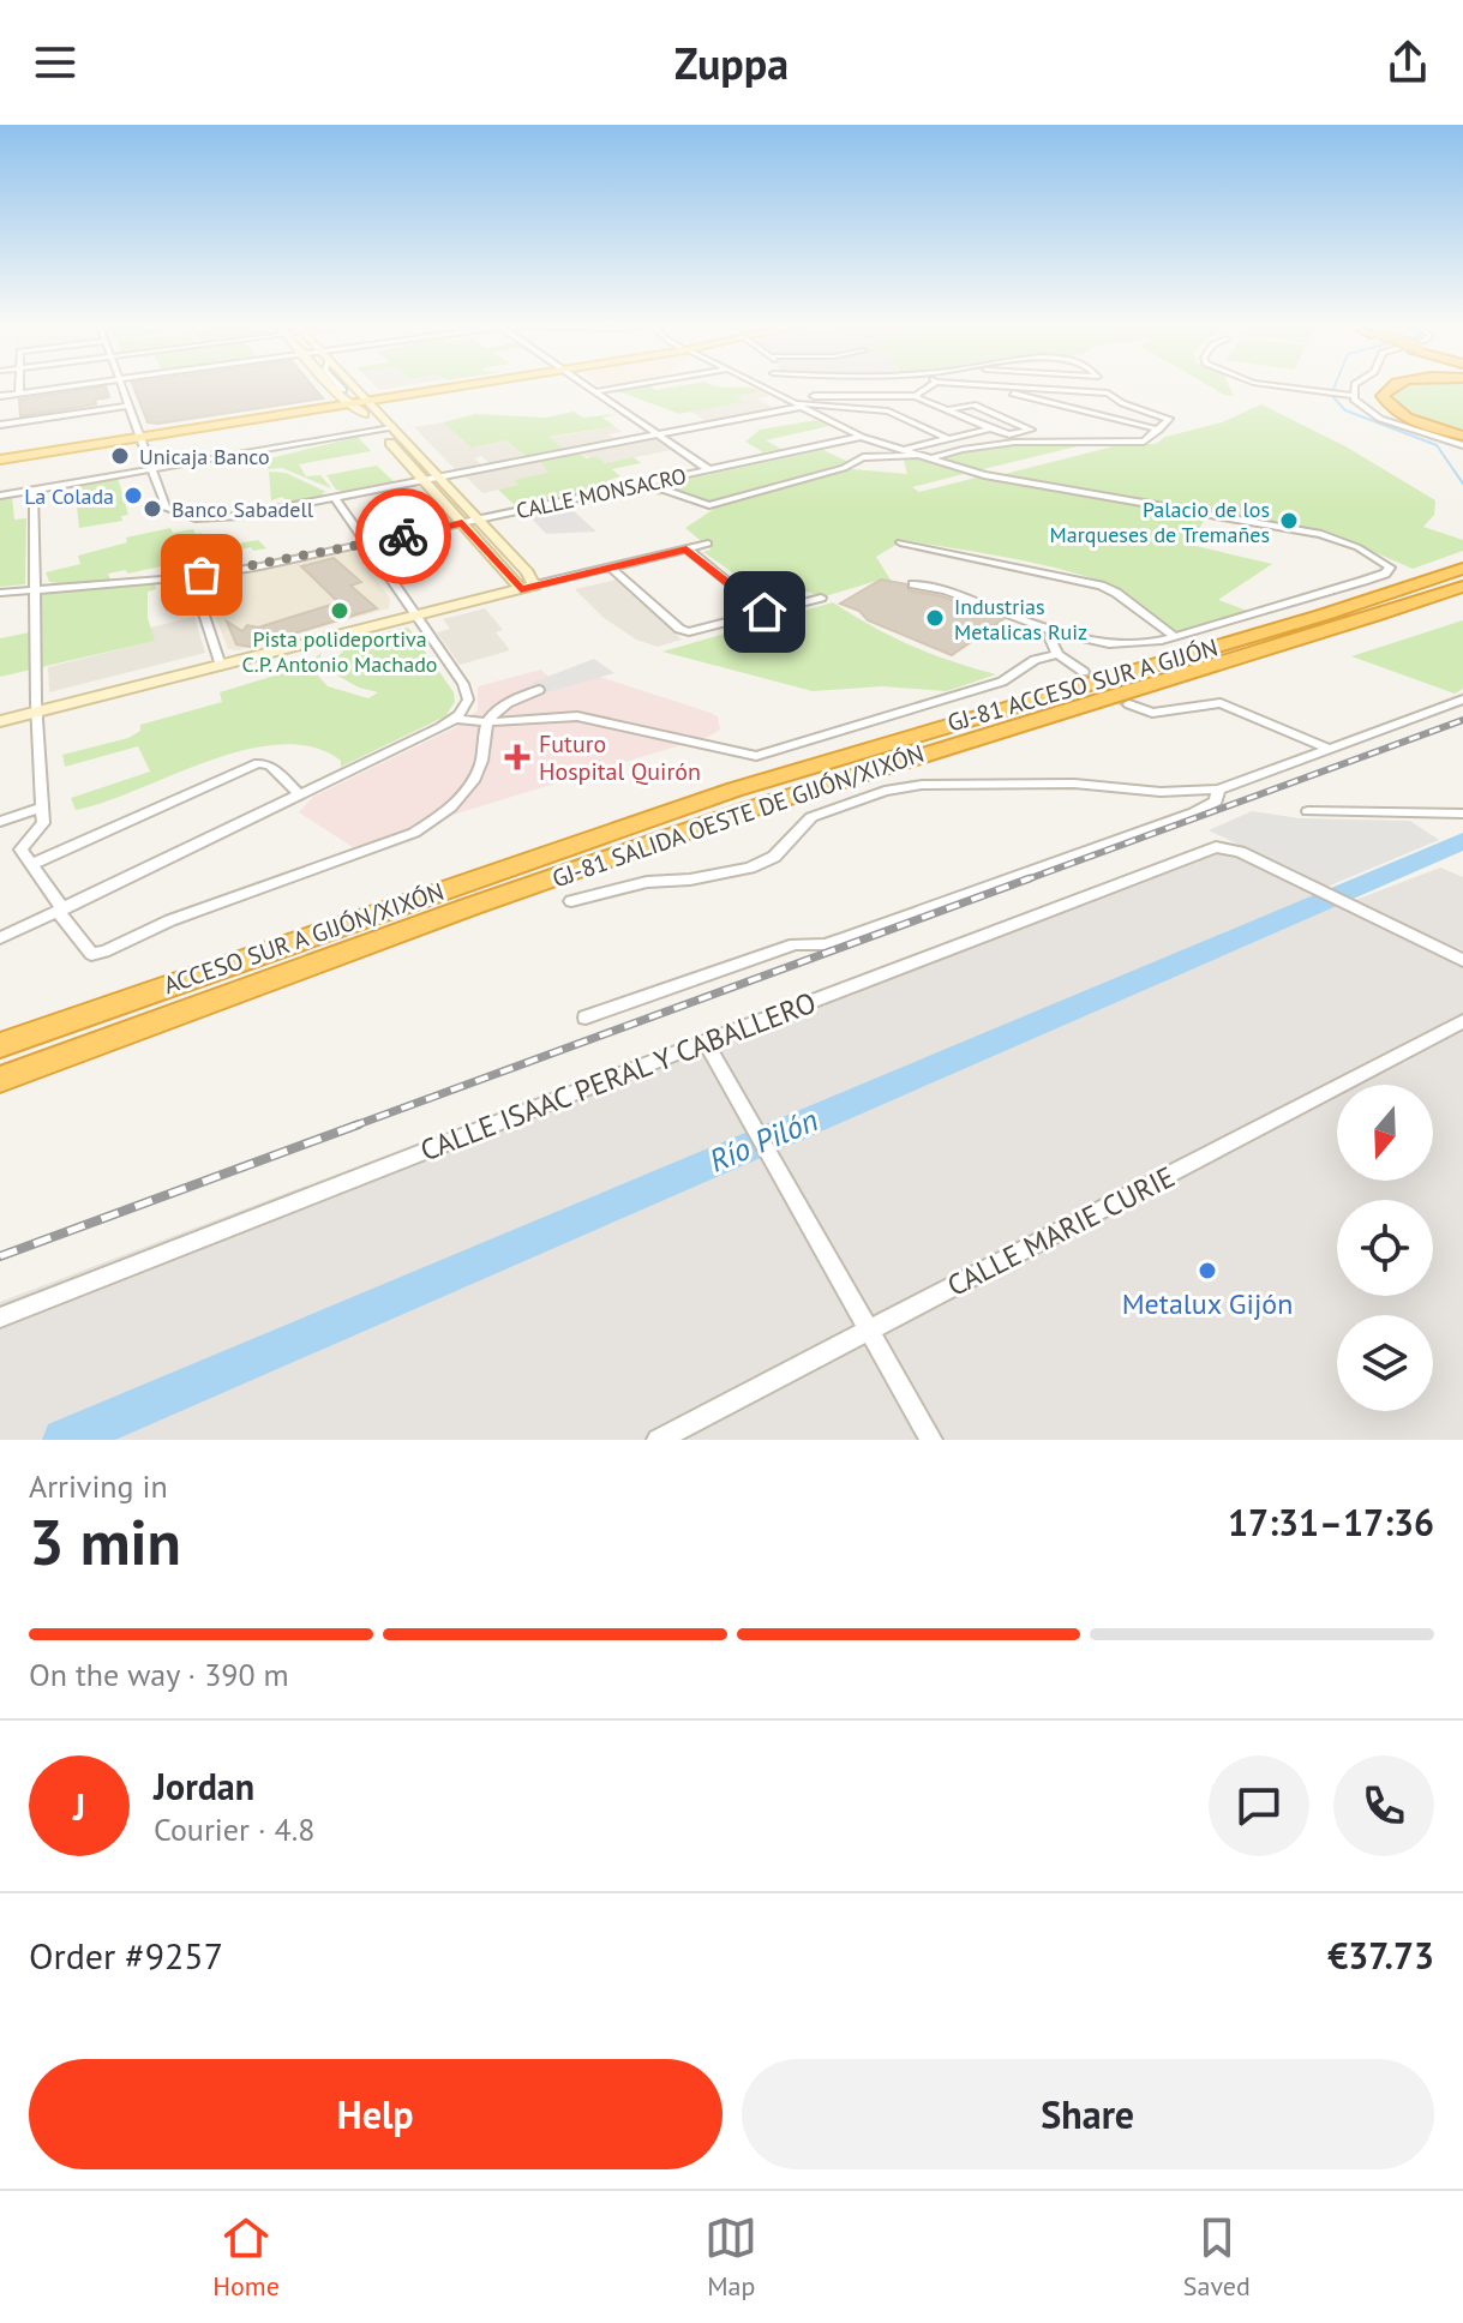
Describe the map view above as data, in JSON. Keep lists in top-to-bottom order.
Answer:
{
  "streets": {
    "highway": ["GJ-81 ACCESO SUR A GIJÓN", "GJ-81 SALIDA OESTE DE GIJÓN/XIXÓN", "ACCESO SUR A GIJÓN/XIXÓN"],
    "street": ["CALLE MONSACRO", "CALLE ISAAC PERAL Y CABALLERO", "CALLE MARIE CURIE"]
  },
  "crossings": [
    ["GJ-81 ACCESO SUR A GIJÓN", "ACCESO SUR A GIJÓN/XIXÓN"]
  ],
  "water": ["Río Pilón"],
  "places": {
    "other": [
      "Unicaja Banco",
      "La Colada",
      "Banco Sabadell",
      "Palacio de los Marqueses de Tremañes",
      "Pista polideportiva C.P. Antonio Machado",
      "Industrias Metalicas Ruiz",
      "Metalux Gijón"
    ],
    "health": ["Futuro Hospital Quirón"]
  },
  "north": "bottom",
  "page": {
    "header": "Zuppa",
    "heading": ["3 min", "Arriving in", "17:31–17:36"],
    "panel": [
      "Jordan",
      "Courier · 4.8",
      "Order #9257",
      "€37.73"
    ],
    "bar": "On the way · 390 m",
    "round": "J",
    "buttons": ["Help", "Share"],
    "tabs": ["Home", "Map", "Saved"]
  }
}
